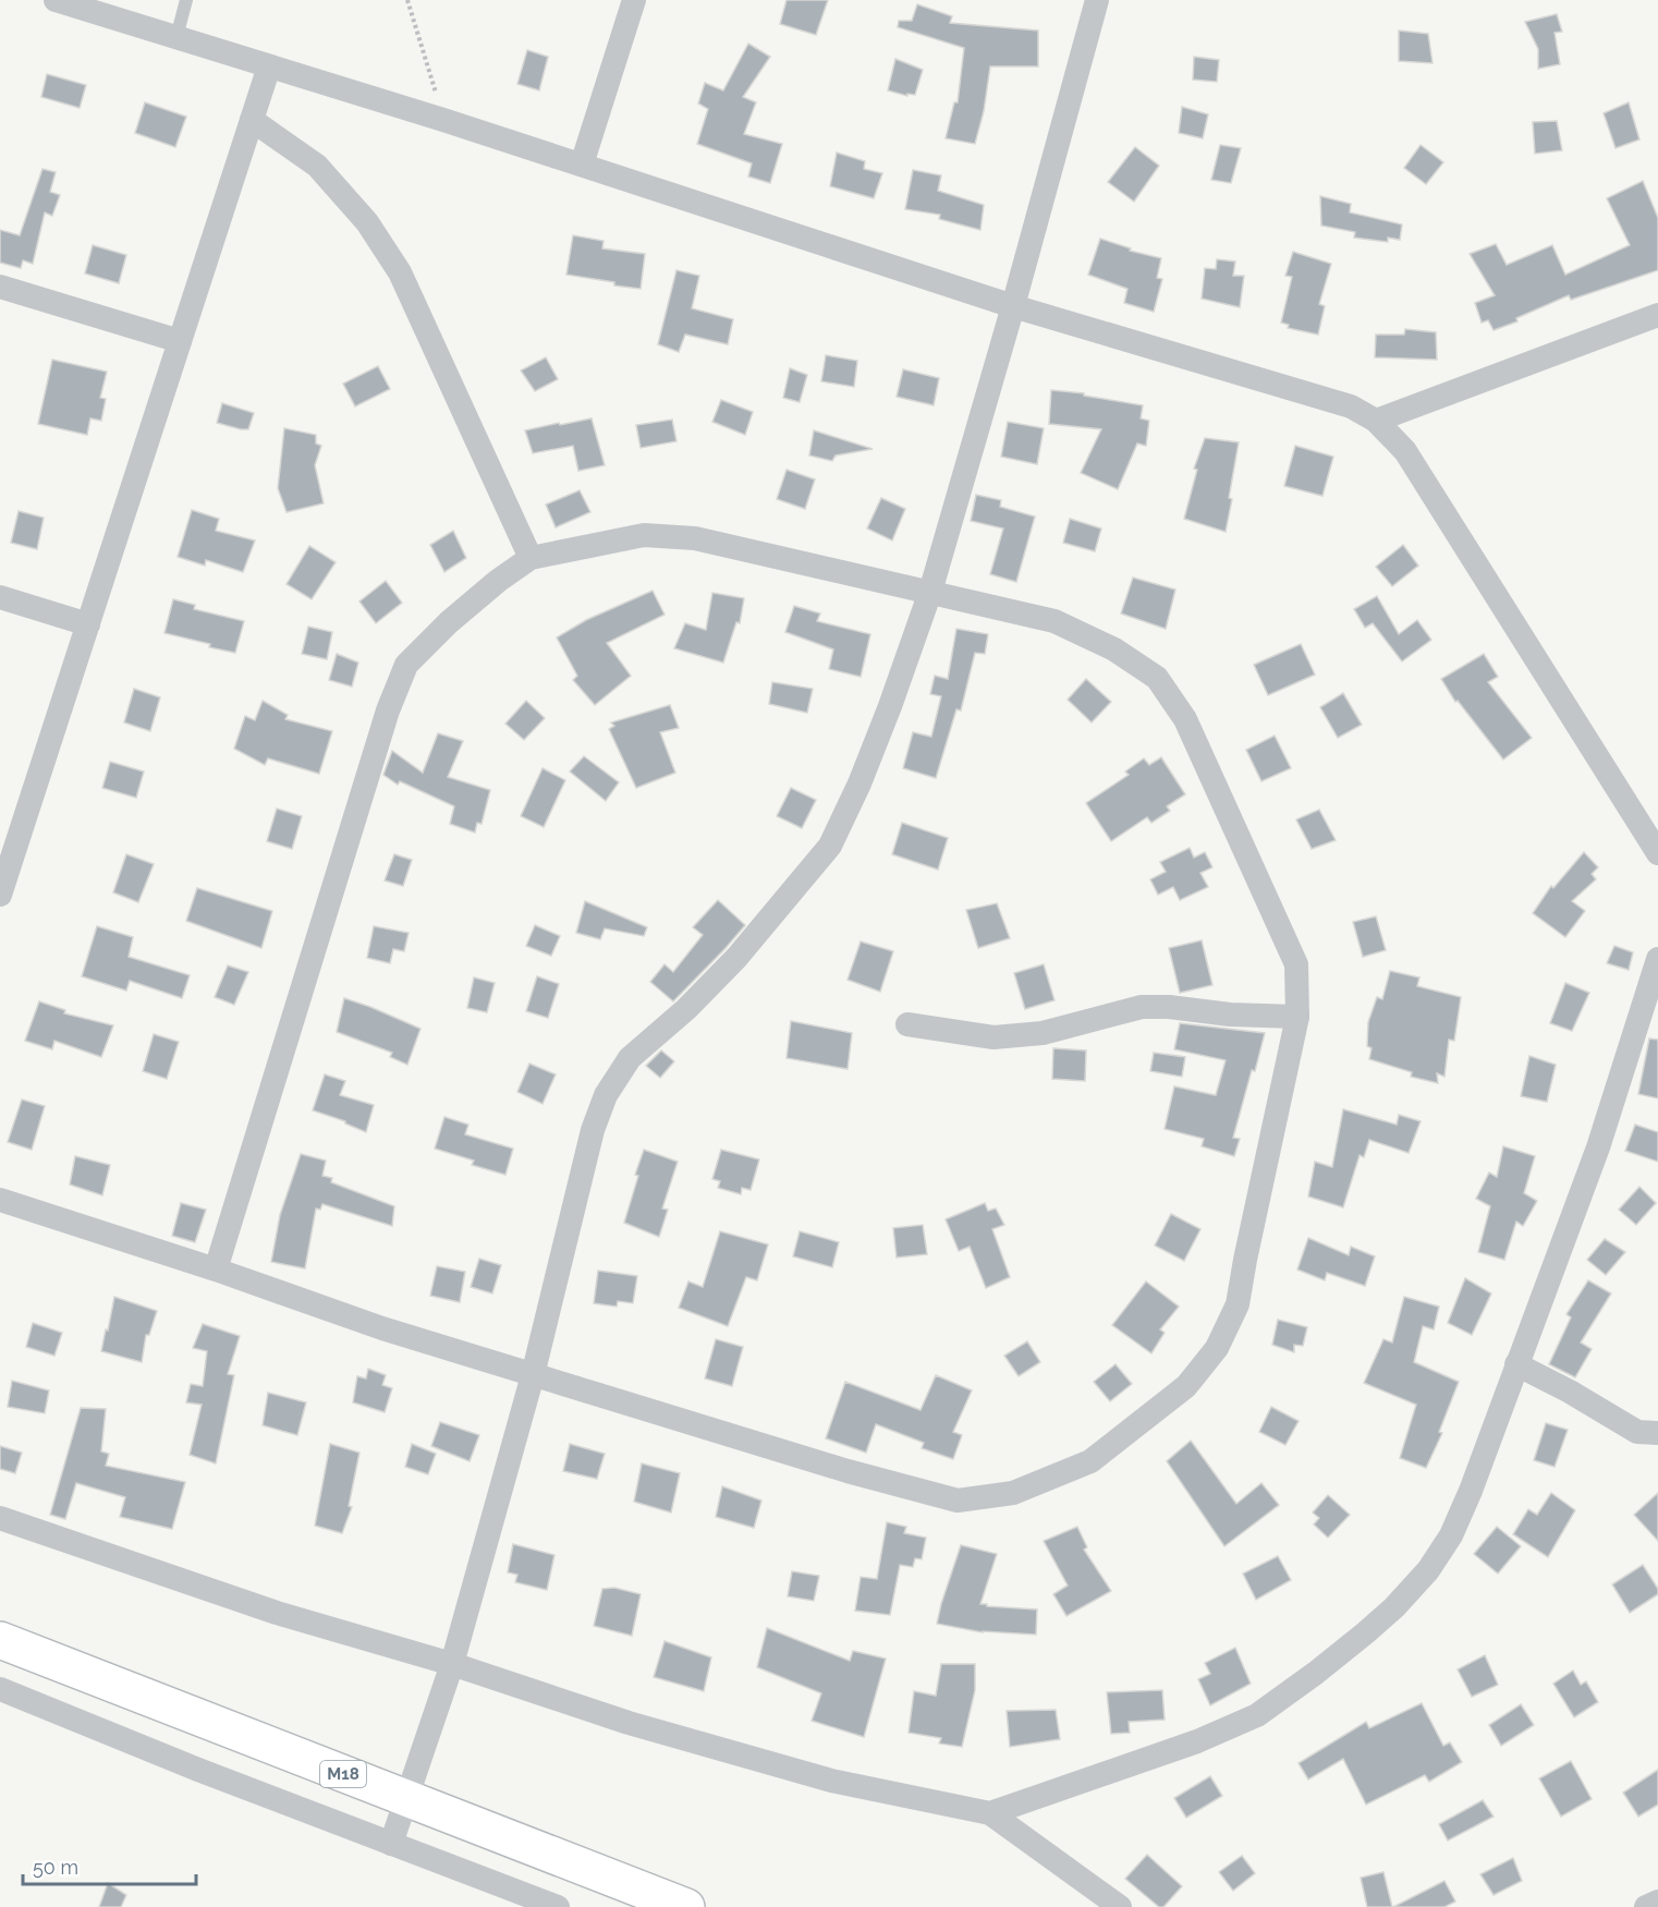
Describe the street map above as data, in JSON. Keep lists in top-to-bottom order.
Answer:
{
  "streets": {
    "main road": ["M18"]
  },
  "scale_bar": "50 m"
}
